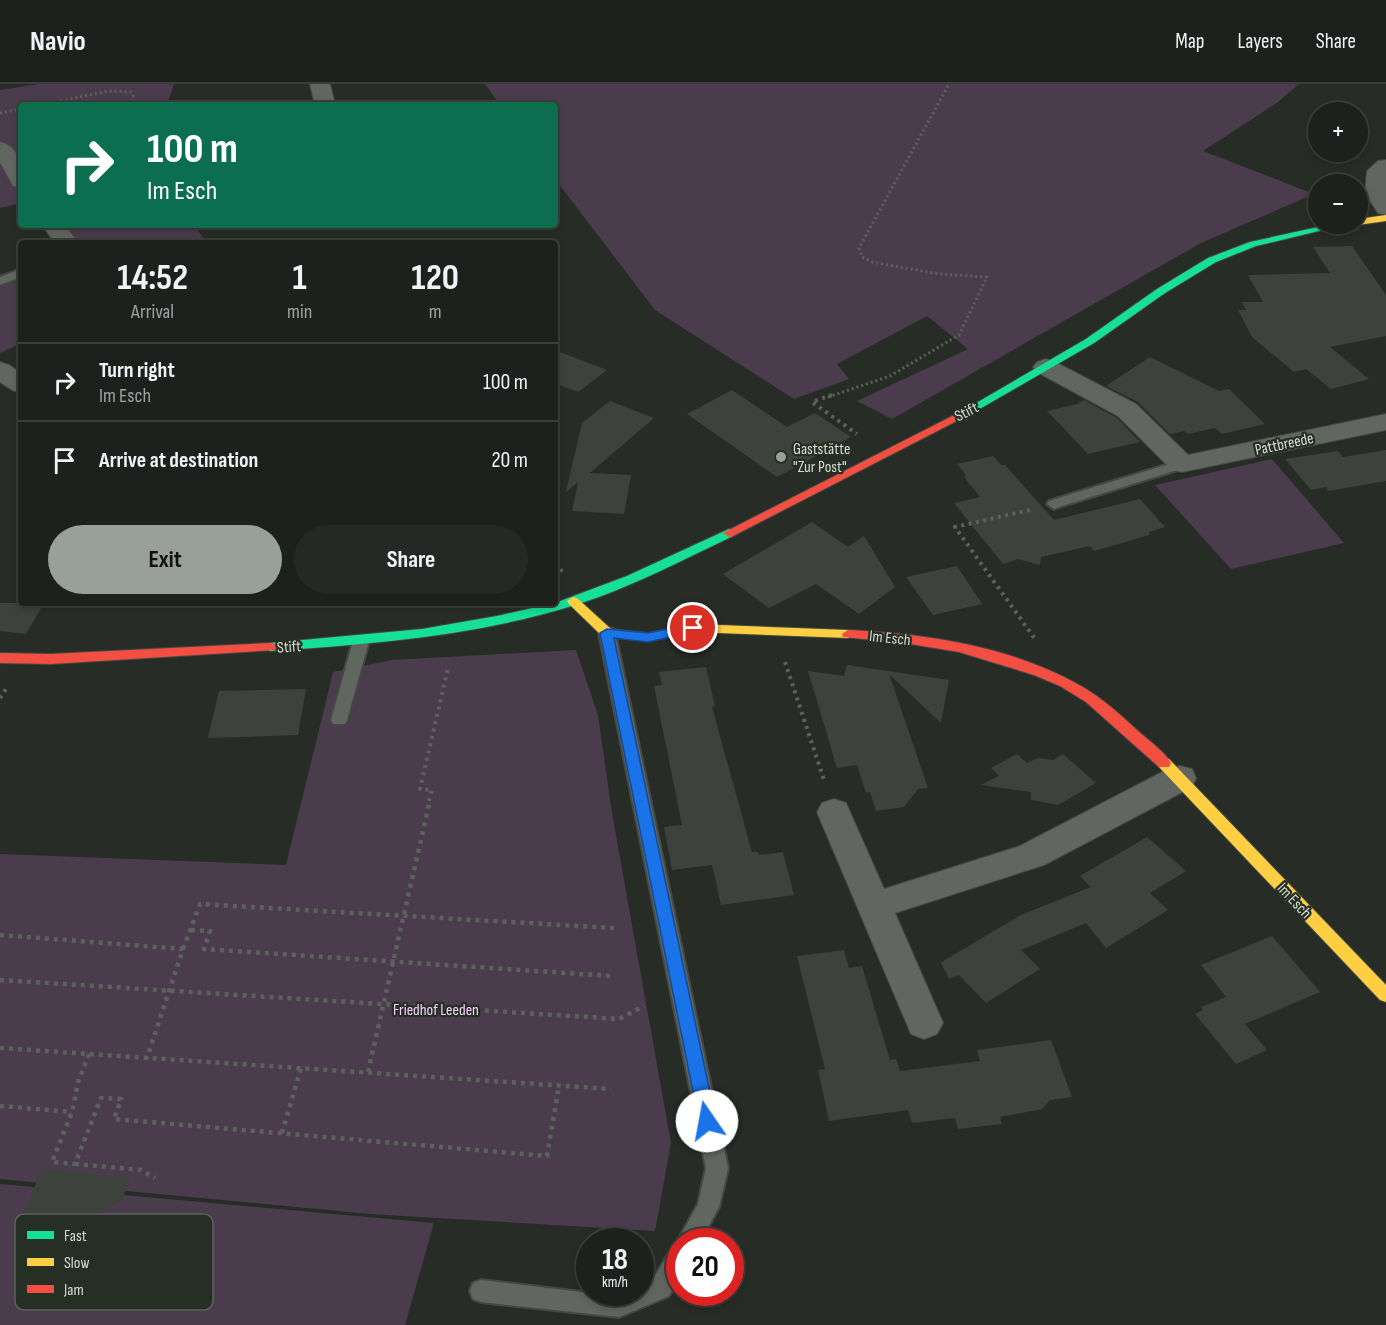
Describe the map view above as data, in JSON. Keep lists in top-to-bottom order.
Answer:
{
  "streets": {
    "main road": ["Stift", "Im Esch"],
    "street": ["Pattbreede"]
  },
  "parks": ["Friedhof Leeden"],
  "places": ["Gaststätte \"Zur Post\""],
  "legend": ["Fast", "Slow", "Jam"],
  "page": {
    "header": "Navio",
    "nav": ["Map", "Layers", "Share"],
    "map_buttons": ["+", "−"],
    "turn": ["100 m", "Im Esch"],
    "eta": [
      "14:52",
      "Arrival",
      "1",
      "min",
      "120",
      "m"
    ],
    "list": [
      {
        "name": "Turn right",
        "note": "Im Esch",
        "value": "100 m"
      },
      {
        "name": "Arrive at destination",
        "value": "20 m"
      }
    ],
    "buttons": ["Exit", "Share"],
    "speed": "18 km/h",
    "limit": "20"
  }
}
